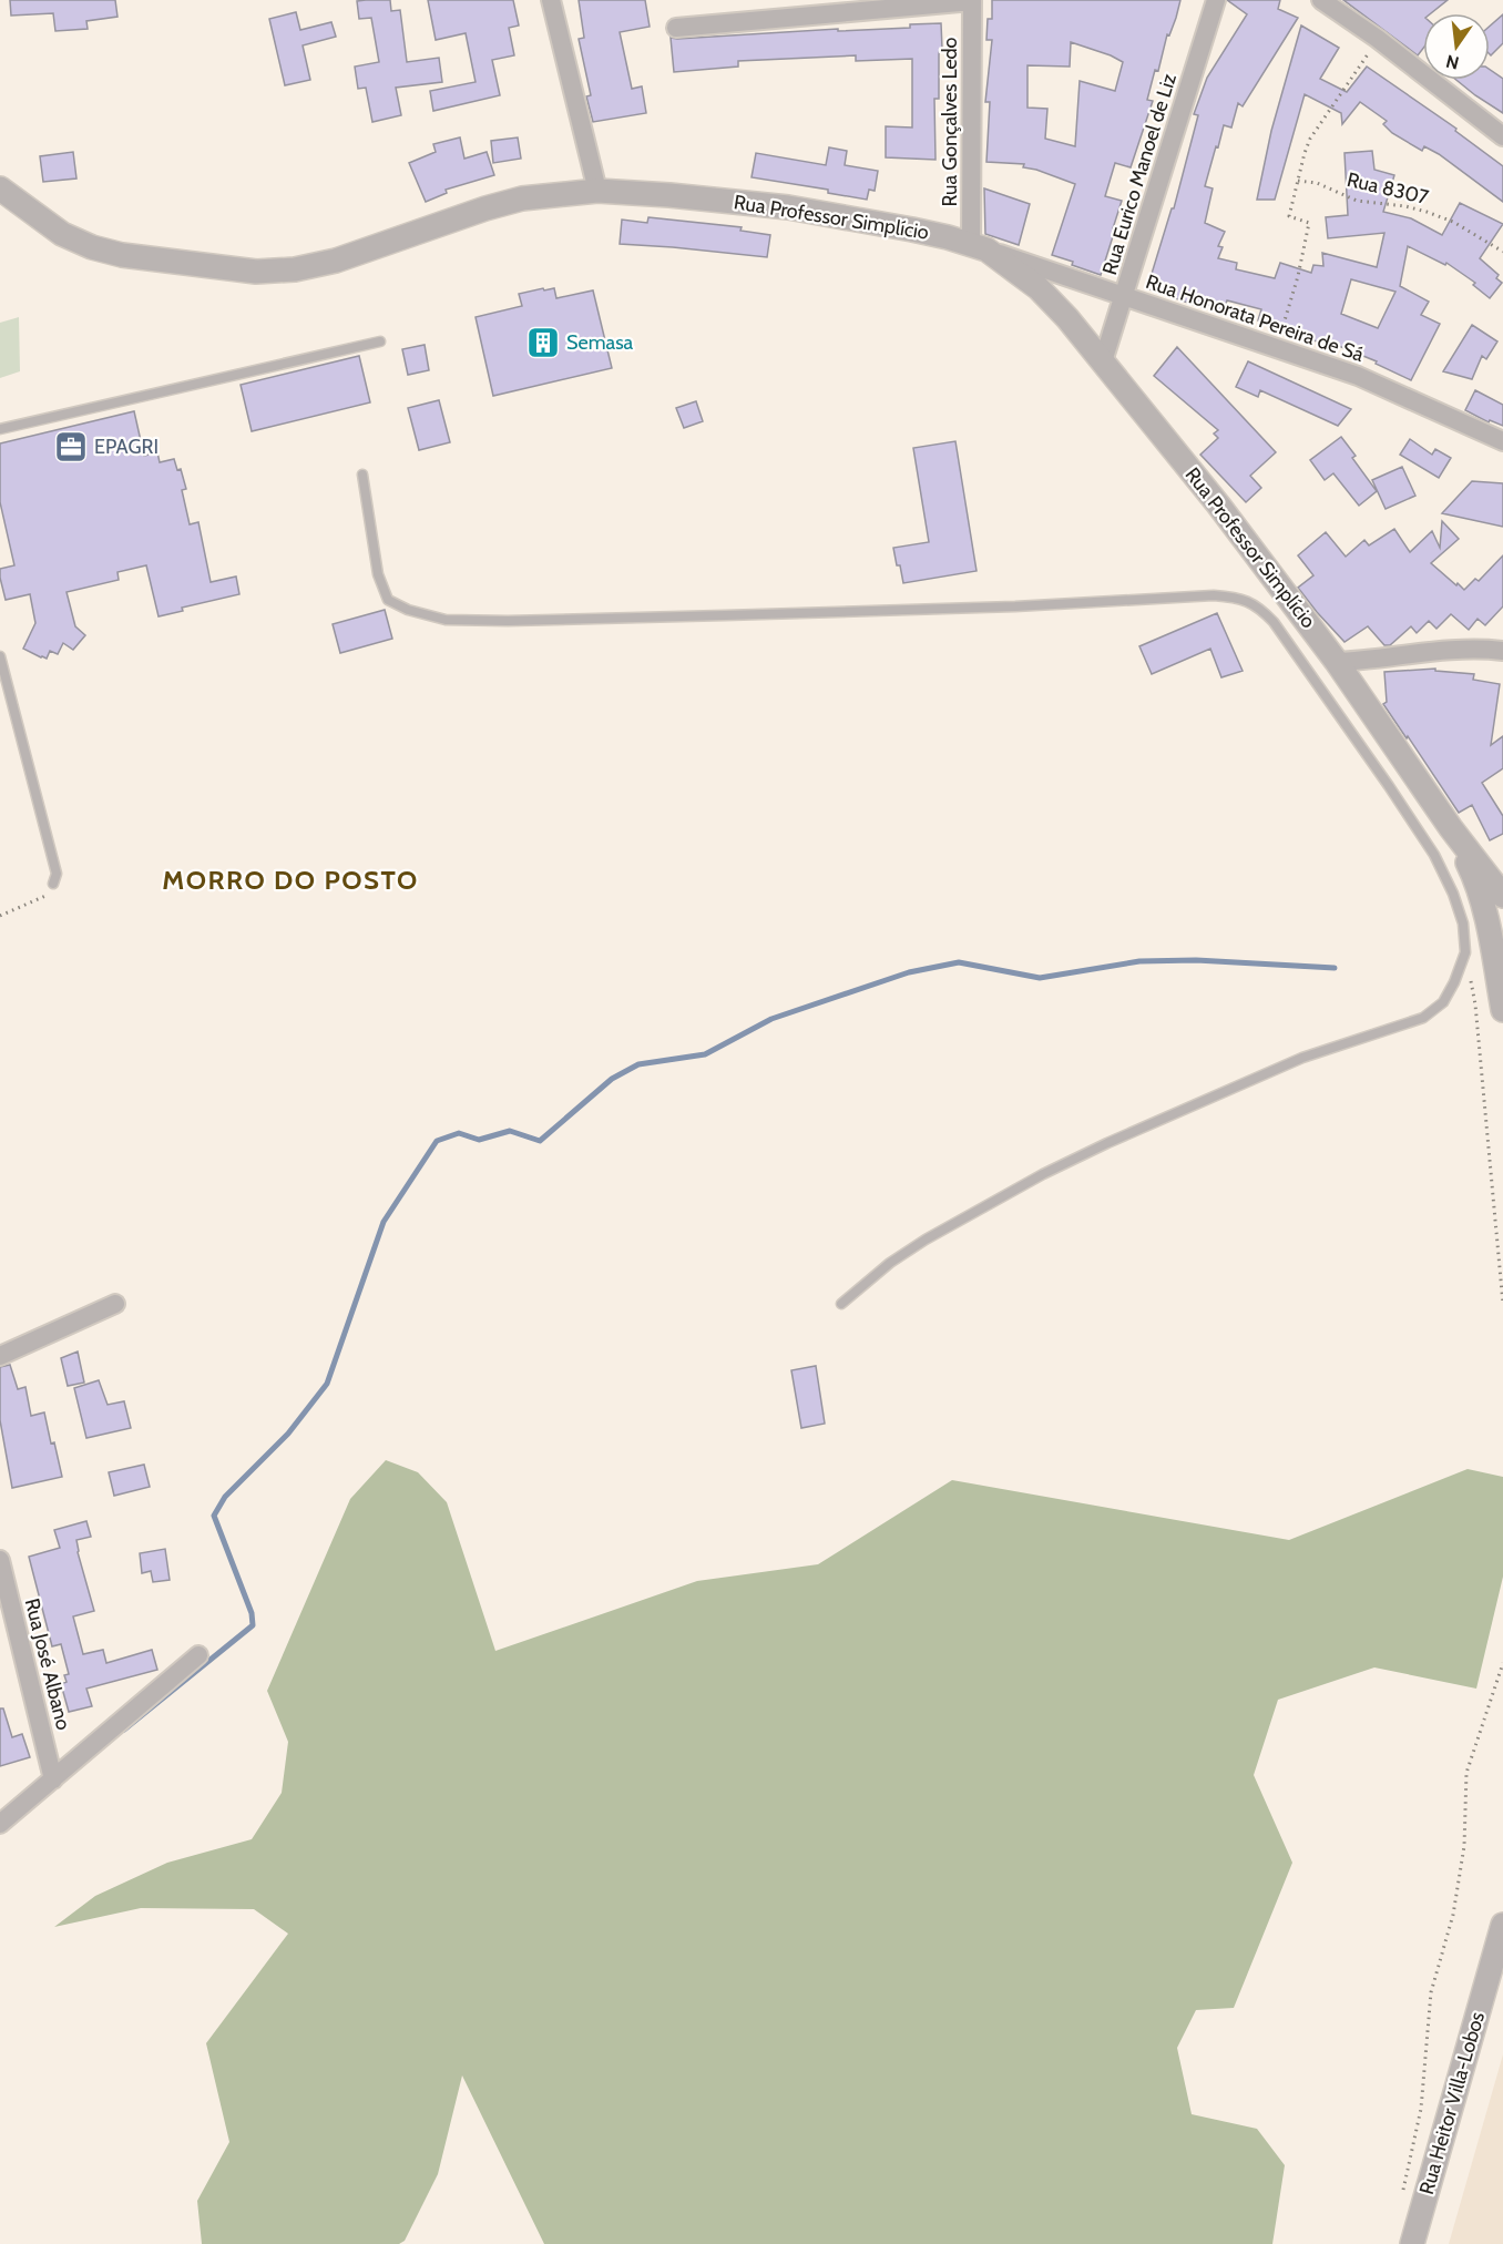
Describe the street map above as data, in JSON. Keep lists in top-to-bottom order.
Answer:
{
  "streets": {
    "street": [
      "Rua Gonçalves Ledo",
      "Rua Eurico Manoel de Liz",
      "Rua Professor Simplício",
      "Rua Honorata Pereira de Sá",
      "Rua José Albano",
      "Rua Heitor Villa-Lobos"
    ],
    "path": ["Rua 8307"]
  },
  "crossings": [
    ["Rua Gonçalves Ledo", "Rua Professor Simplício"],
    ["Rua Gonçalves Ledo", "Rua Honorata Pereira de Sá"],
    ["Rua Eurico Manoel de Liz", "Rua Professor Simplício"],
    ["Rua Eurico Manoel de Liz", "Rua Honorata Pereira de Sá"],
    ["Rua Professor Simplício", "Rua Honorata Pereira de Sá"]
  ],
  "districts": ["MORRO DO POSTO"],
  "places": {
    "building": ["Semasa"],
    "office": ["EPAGRI"]
  },
  "north": "bottom"
}
